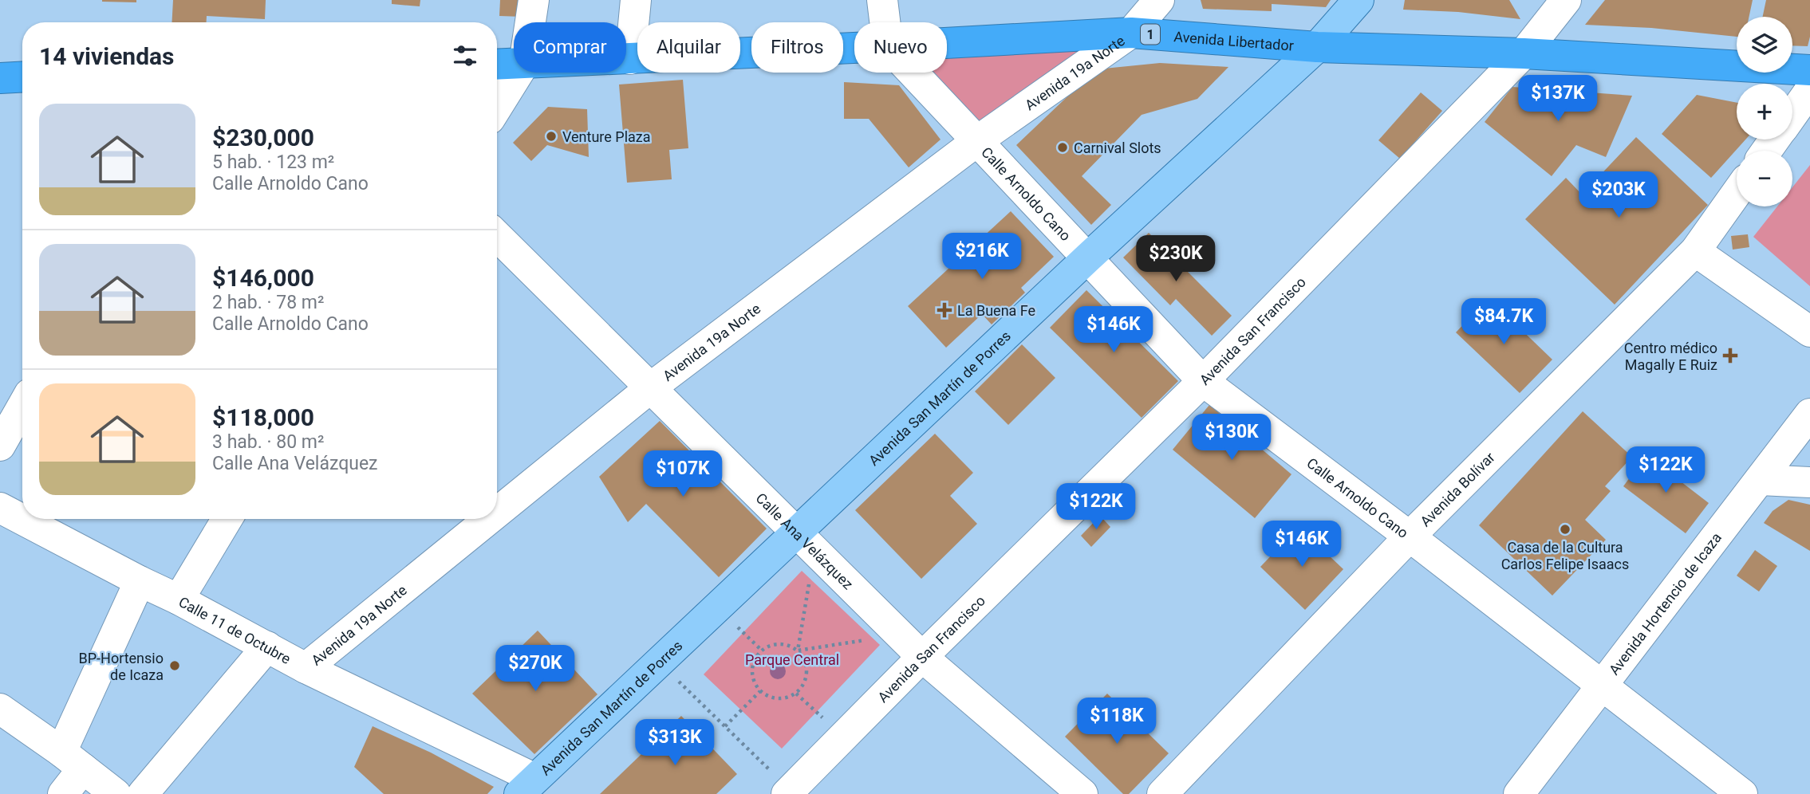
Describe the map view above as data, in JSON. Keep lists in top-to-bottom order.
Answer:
{
  "streets": {
    "highway": ["1", "Avenida Libertador"],
    "main road": ["Avenida San Martín de Porres"],
    "street": [
      "Avenida 19a Norte",
      "Calle Arnoldo Cano",
      "Avenida San Francisco",
      "Avenida Bolívar",
      "Calle Ana Velázquez",
      "Avenida Hortencio de Icaza",
      "Calle 11 de Octubre"
    ]
  },
  "crossings": [
    ["Avenida Libertador", "Avenida 19a Norte"],
    ["Avenida Libertador", "Avenida San Francisco"],
    ["Avenida Libertador", "Avenida San Martín de Porres"],
    ["Avenida 19a Norte", "Calle Arnoldo Cano"],
    ["Avenida 19a Norte", "Calle Ana Velázquez"],
    ["Avenida 19a Norte", "Calle 11 de Octubre"],
    ["Calle Arnoldo Cano", "Avenida San Francisco"],
    ["Calle Arnoldo Cano", "Avenida San Martín de Porres"],
    ["Calle Arnoldo Cano", "Avenida Bolívar"],
    ["Calle Arnoldo Cano", "Avenida Hortencio de Icaza"],
    ["Avenida San Francisco", "Calle Ana Velázquez"],
    ["Avenida San Martín de Porres", "Calle Ana Velázquez"],
    ["Avenida San Martín de Porres", "Calle 11 de Octubre"]
  ],
  "parks": ["Parque Central"],
  "places": {
    "other": [
      "Venture Plaza",
      "Carnival Slots",
      "Casa de la Cultura Carlos Felipe Isaacs",
      "BP-Hortensio de Icaza"
    ],
    "health": ["La Buena Fe", "Centro médico Magally E Ruiz"]
  },
  "page": {
    "map_buttons": ["+", "−"],
    "chip": [
      "Comprar",
      "Alquilar",
      "Filtros",
      "Nuevo"
    ],
    "heading": "14 viviendas",
    "price": [
      "$137K",
      "$203K",
      "$216K",
      "$230K",
      "$84.7K",
      "$146K",
      "$130K",
      "$122K",
      "$107K",
      "$122K",
      "$146K",
      "$270K",
      "$118K",
      "$313K"
    ],
    "list": [
      {
        "name": "$230,000",
        "note": "5 hab. · 123 m² · Calle Arnoldo Cano"
      },
      {
        "name": "$146,000",
        "note": "2 hab. · 78 m² · Calle Arnoldo Cano"
      },
      {
        "name": "$118,000",
        "note": "3 hab. · 80 m² · Calle Ana Velázquez"
      }
    ]
  }
}
